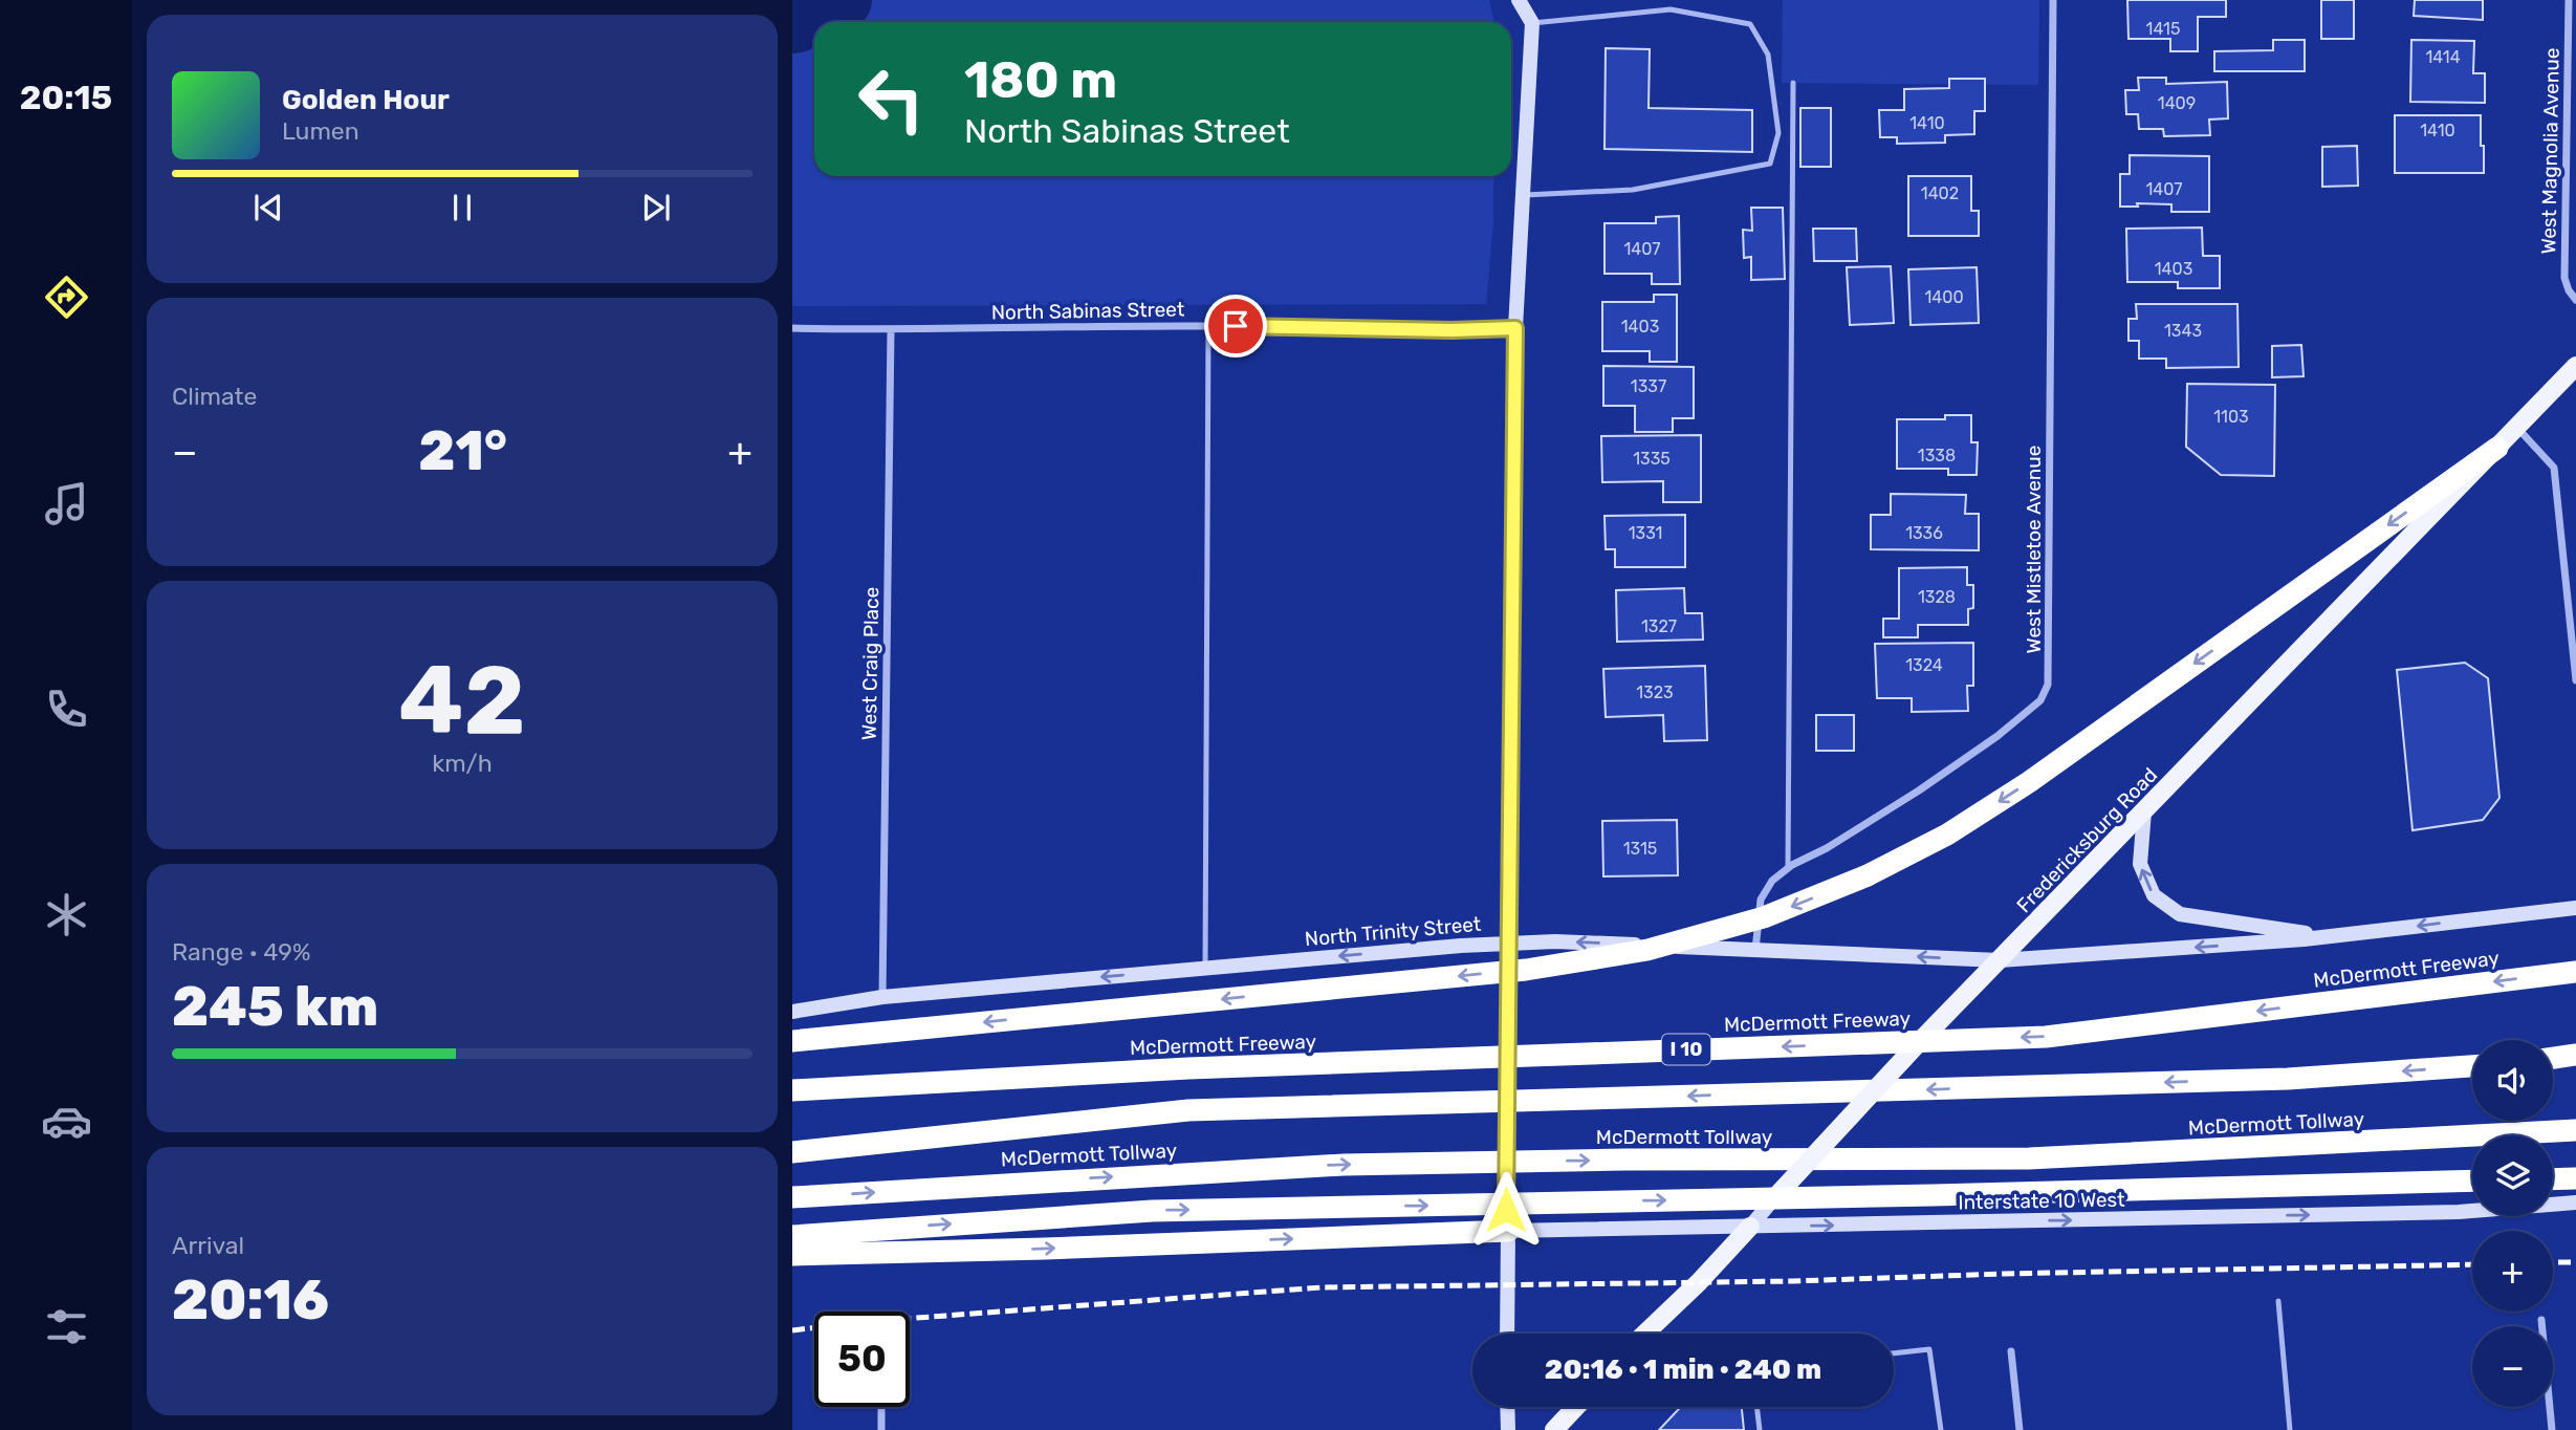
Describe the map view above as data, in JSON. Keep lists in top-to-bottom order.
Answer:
{
  "streets": {
    "highway": ["McDermott Freeway", "I 10", "McDermott Tollway"],
    "main road": ["Fredericksburg Road", "North Trinity Street", "Interstate 10 West"],
    "street": [
      "West Magnolia Avenue",
      "North Sabinas Street",
      "West Mistletoe Avenue",
      "West Craig Place"
    ]
  },
  "crossings": [
    ["North Sabinas Street", "West Craig Place"],
    ["West Mistletoe Avenue", "North Trinity Street"],
    ["West Craig Place", "North Trinity Street"],
    ["Fredericksburg Road", "North Trinity Street"],
    ["Fredericksburg Road", "Interstate 10 West"]
  ],
  "one_way": ["North Trinity Street", "Interstate 10 West"],
  "house_numbers": [
    "1415",
    "1414",
    "1409",
    "1410",
    "1410",
    "1407",
    "1402",
    "1407",
    "1403",
    "1400",
    "1403",
    "1343",
    "1337",
    "1103",
    "1338",
    "1335",
    "1331",
    "1336",
    "1328",
    "1327",
    "1324",
    "1323",
    "1315"
  ],
  "page": {
    "tabs": "20:15",
    "turn": ["180 m", "North Sabinas Street"],
    "song": ["Golden Hour", "Lumen"],
    "tile": [
      "Climate",
      ["42", "km/h"],
      ["Range · 49%", "245 km"],
      ["Arrival", "20:16"]
    ],
    "heat": ["−", "21°", "+"],
    "map_buttons": ["+", "−"],
    "limit": "50",
    "trip": "20:16 · 1 min · 240 m"
  }
}
